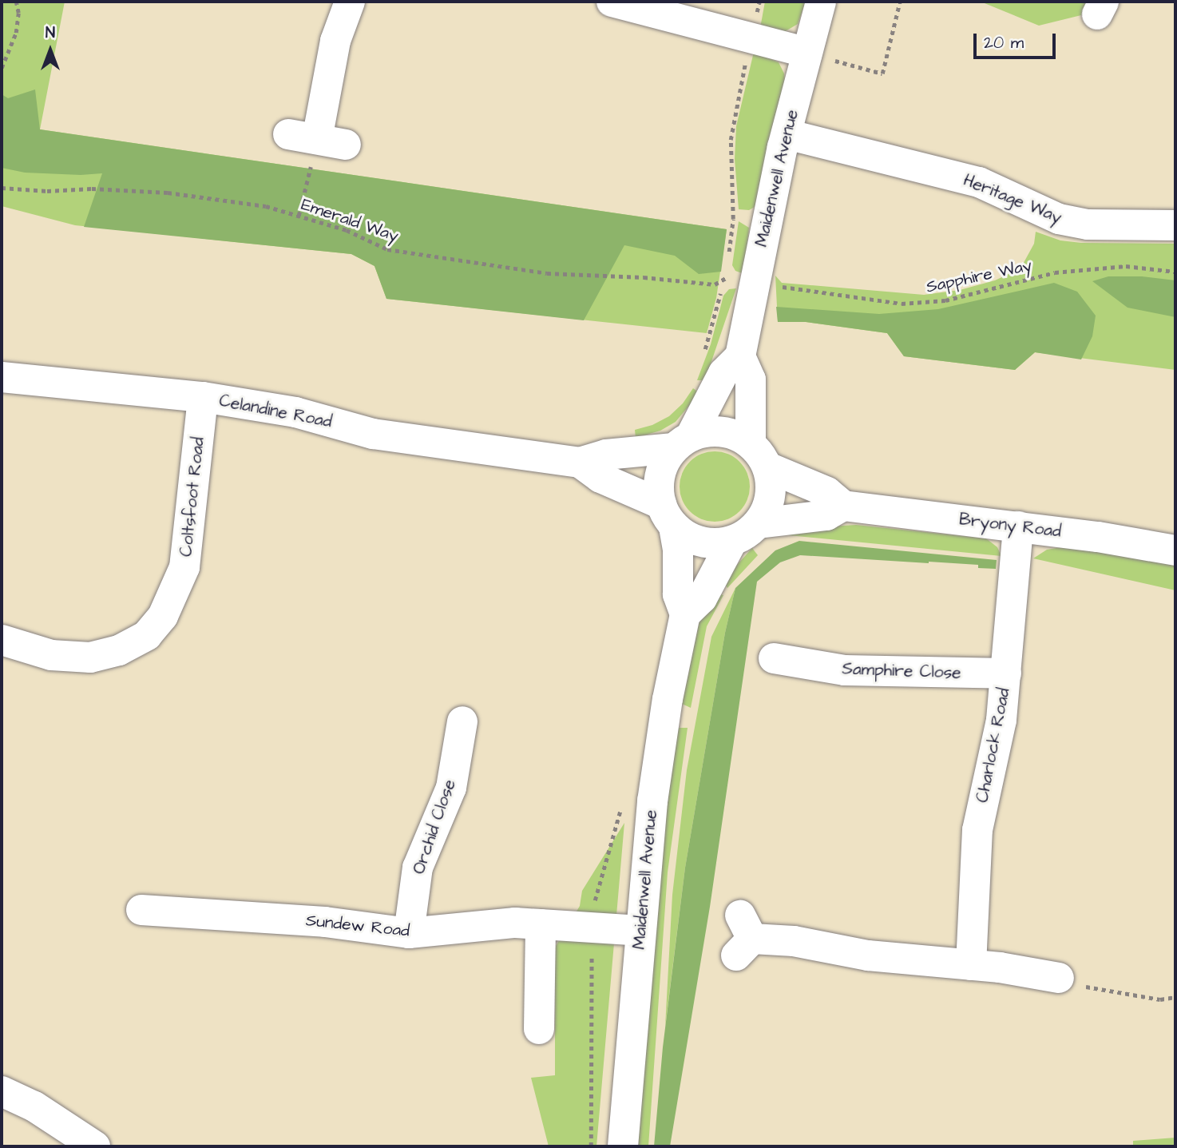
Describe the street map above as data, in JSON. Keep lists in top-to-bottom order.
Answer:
{
  "streets": {
    "street": [
      "Maidenwell Avenue",
      "Heritage Way",
      "Celandine Road",
      "Coltsfoot Road",
      "Bryony Road",
      "Samphire Close",
      "Charlock Road",
      "Orchid Close",
      "Sundew Road"
    ],
    "path": ["Emerald Way", "Sapphire Way"]
  },
  "crossings": [
    ["Maidenwell Avenue", "Heritage Way"],
    ["Maidenwell Avenue", "Emerald Way"],
    ["Maidenwell Avenue", "Sapphire Way"],
    ["Maidenwell Avenue", "Celandine Road"],
    ["Maidenwell Avenue", "Bryony Road"],
    ["Maidenwell Avenue", "Sundew Road"],
    ["Emerald Way", "Sapphire Way"],
    ["Celandine Road", "Coltsfoot Road"],
    ["Celandine Road", "Bryony Road"],
    ["Bryony Road", "Charlock Road"],
    ["Samphire Close", "Charlock Road"],
    ["Orchid Close", "Sundew Road"]
  ],
  "scale_bar": "20 m",
  "north": "top"
}
